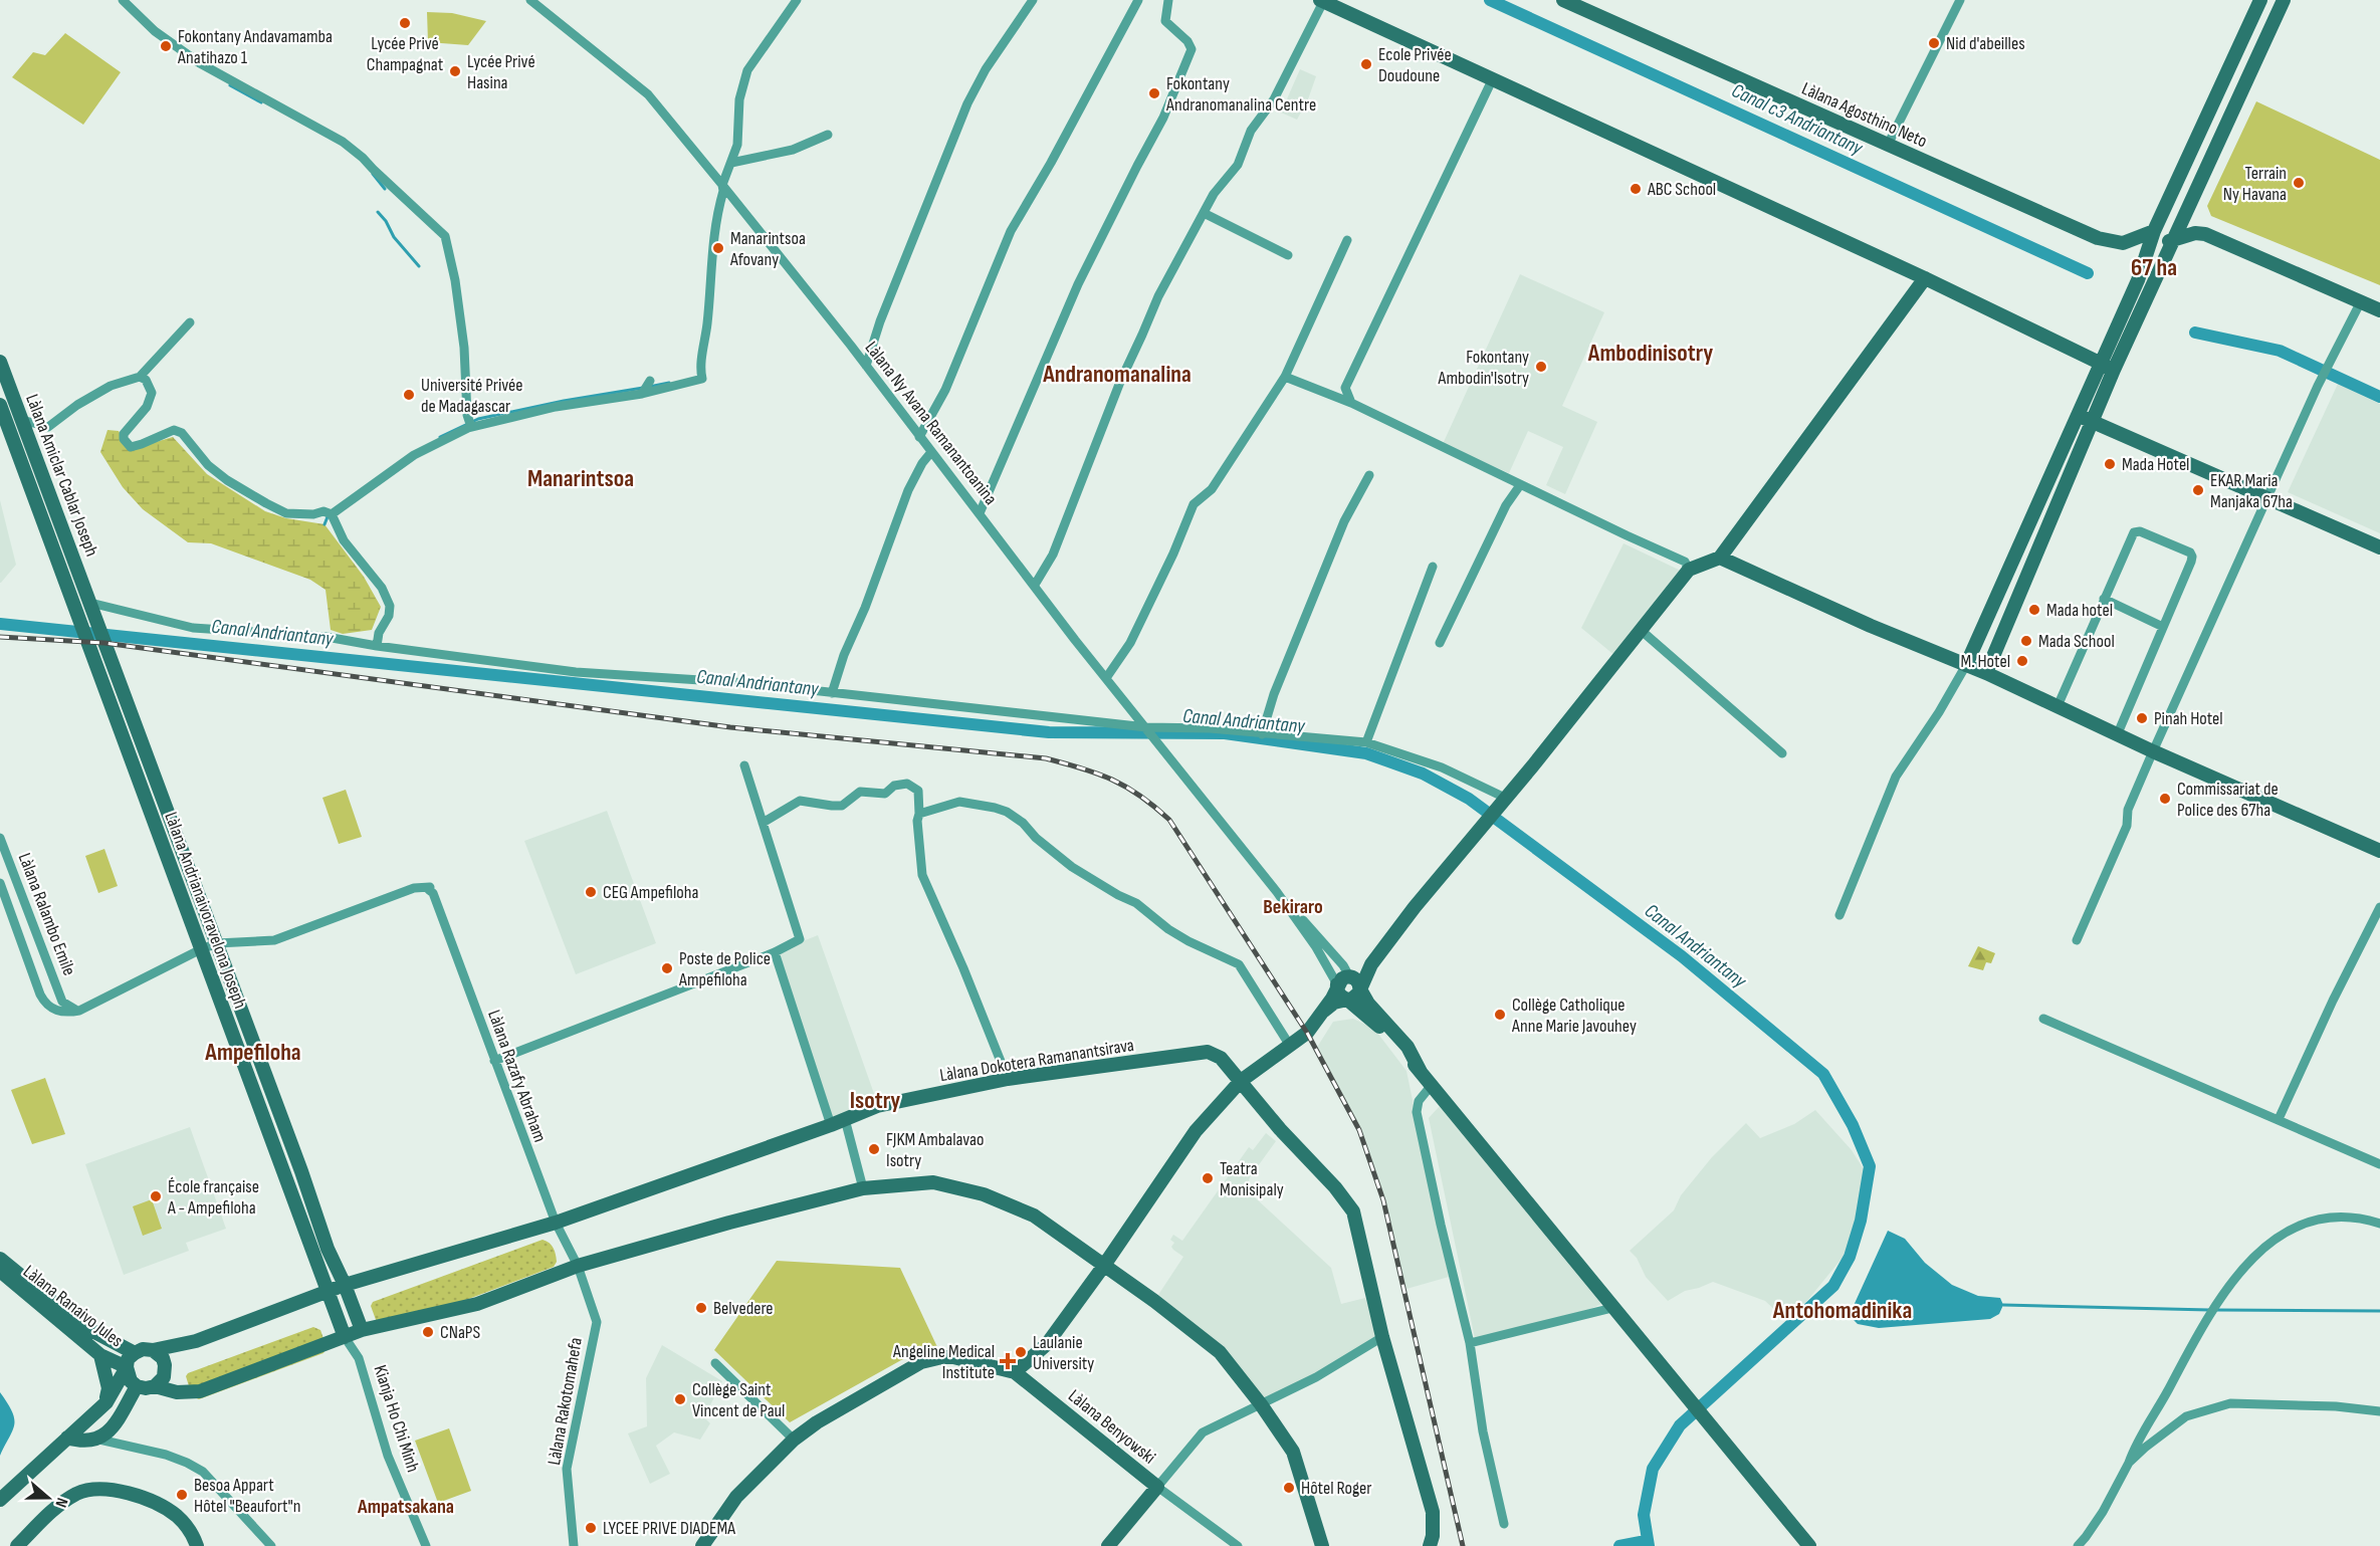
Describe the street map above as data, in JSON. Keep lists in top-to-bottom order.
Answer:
{
  "streets": {
    "street": [
      "Làlana Agosthino Neto",
      "Làlana Ny Avana Ramanantoanina",
      "Làlana Amiclar Cablar Joseph",
      "Làlana Andrianaivoravelona Joseph",
      "Làlana Ralambo Emile",
      "Làlana Dokotera Ramanantsirava",
      "Làlana Razafy Abraham",
      "Làlana Ranaivo Jules",
      "Làlana Rakotomahefa",
      "Kianja Ho Chi Minh",
      "Làlana Benyowski"
    ]
  },
  "crossings": [
    ["Làlana Amiclar Cablar Joseph", "Làlana Andrianaivoravelona Joseph"],
    ["Làlana Andrianaivoravelona Joseph", "Làlana Dokotera Ramanantsirava"],
    ["Làlana Andrianaivoravelona Joseph", "Làlana Razafy Abraham"],
    ["Làlana Andrianaivoravelona Joseph", "Kianja Ho Chi Minh"],
    ["Làlana Dokotera Ramanantsirava", "Làlana Razafy Abraham"],
    ["Làlana Razafy Abraham", "Làlana Rakotomahefa"]
  ],
  "districts": [
    "67 ha",
    "Ambodinisotry",
    "Andranomanalina",
    "Manarintsoa",
    "Bekiraro",
    "Ampefiloha",
    "Isotry",
    "Antohomadinika",
    "Ampatsakana"
  ],
  "water": ["Canal c3 Andriantany", "Canal Andriantany"],
  "places": {
    "other": [
      "Lycée Privé Champagnat",
      "Nid d'abeilles",
      "Fokontany Andavamamba Anatihazo 1",
      "Ecole Privée Doudoune",
      "Lycée Privé Hasina",
      "Fokontany Andranomanalina Centre",
      "Terrain Ny Havana",
      "ABC School",
      "Manarintsoa Afovany",
      "Fokontany Ambodin'Isotry",
      "Université Privée de Madagascar",
      "Mada Hotel",
      "EKAR Maria Manjaka 67ha",
      "Mada hotel",
      "Mada School",
      "M. Hotel",
      "Pinah Hotel",
      "Commissariat de Police des 67ha",
      "CEG Ampefiloha",
      "Poste de Police Ampefiloha",
      "Collège Catholique Anne Marie Javouhey",
      "FJKM Ambalavao Isotry",
      "Teatra Monisipaly",
      "École française A - Ampefiloha",
      "Belvedere",
      "CNaPS",
      "Laulanie University",
      "Collège Saint Vincent de Paul",
      "Hôtel Roger",
      "Besoa Appart Hôtel \"Beaufort\"n",
      "LYCEE PRIVE DIADEMA"
    ],
    "health": ["Angeline Medical Institute"]
  },
  "north": "right"
}
